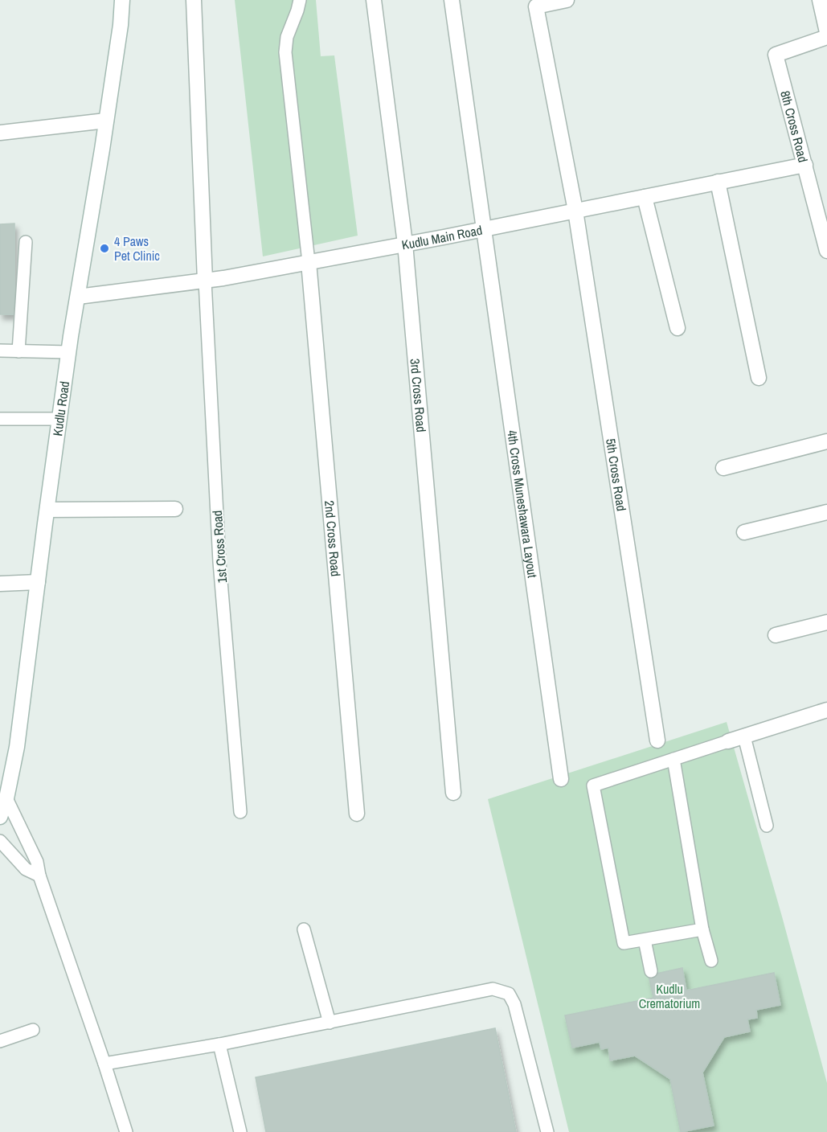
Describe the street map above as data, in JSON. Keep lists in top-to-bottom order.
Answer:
{
  "streets": {
    "street": [
      "8th Cross Road",
      "Kudlu Main Road",
      "3rd Cross Road",
      "Kudlu Road",
      "5th Cross Road",
      "4th Cross Muneshawara Layout",
      "2nd Cross Road"
    ],
    "lane": ["1st Cross Road"]
  },
  "crossings": [
    ["8th Cross Road", "Kudlu Main Road"],
    ["Kudlu Main Road", "3rd Cross Road"],
    ["Kudlu Main Road", "Kudlu Road"],
    ["Kudlu Main Road", "5th Cross Road"],
    ["Kudlu Main Road", "4th Cross Muneshawara Layout"],
    ["Kudlu Main Road", "2nd Cross Road"],
    ["Kudlu Main Road", "1st Cross Road"]
  ],
  "parks": ["Kudlu Crematorium"],
  "places": ["4 Paws Pet Clinic"]
}
